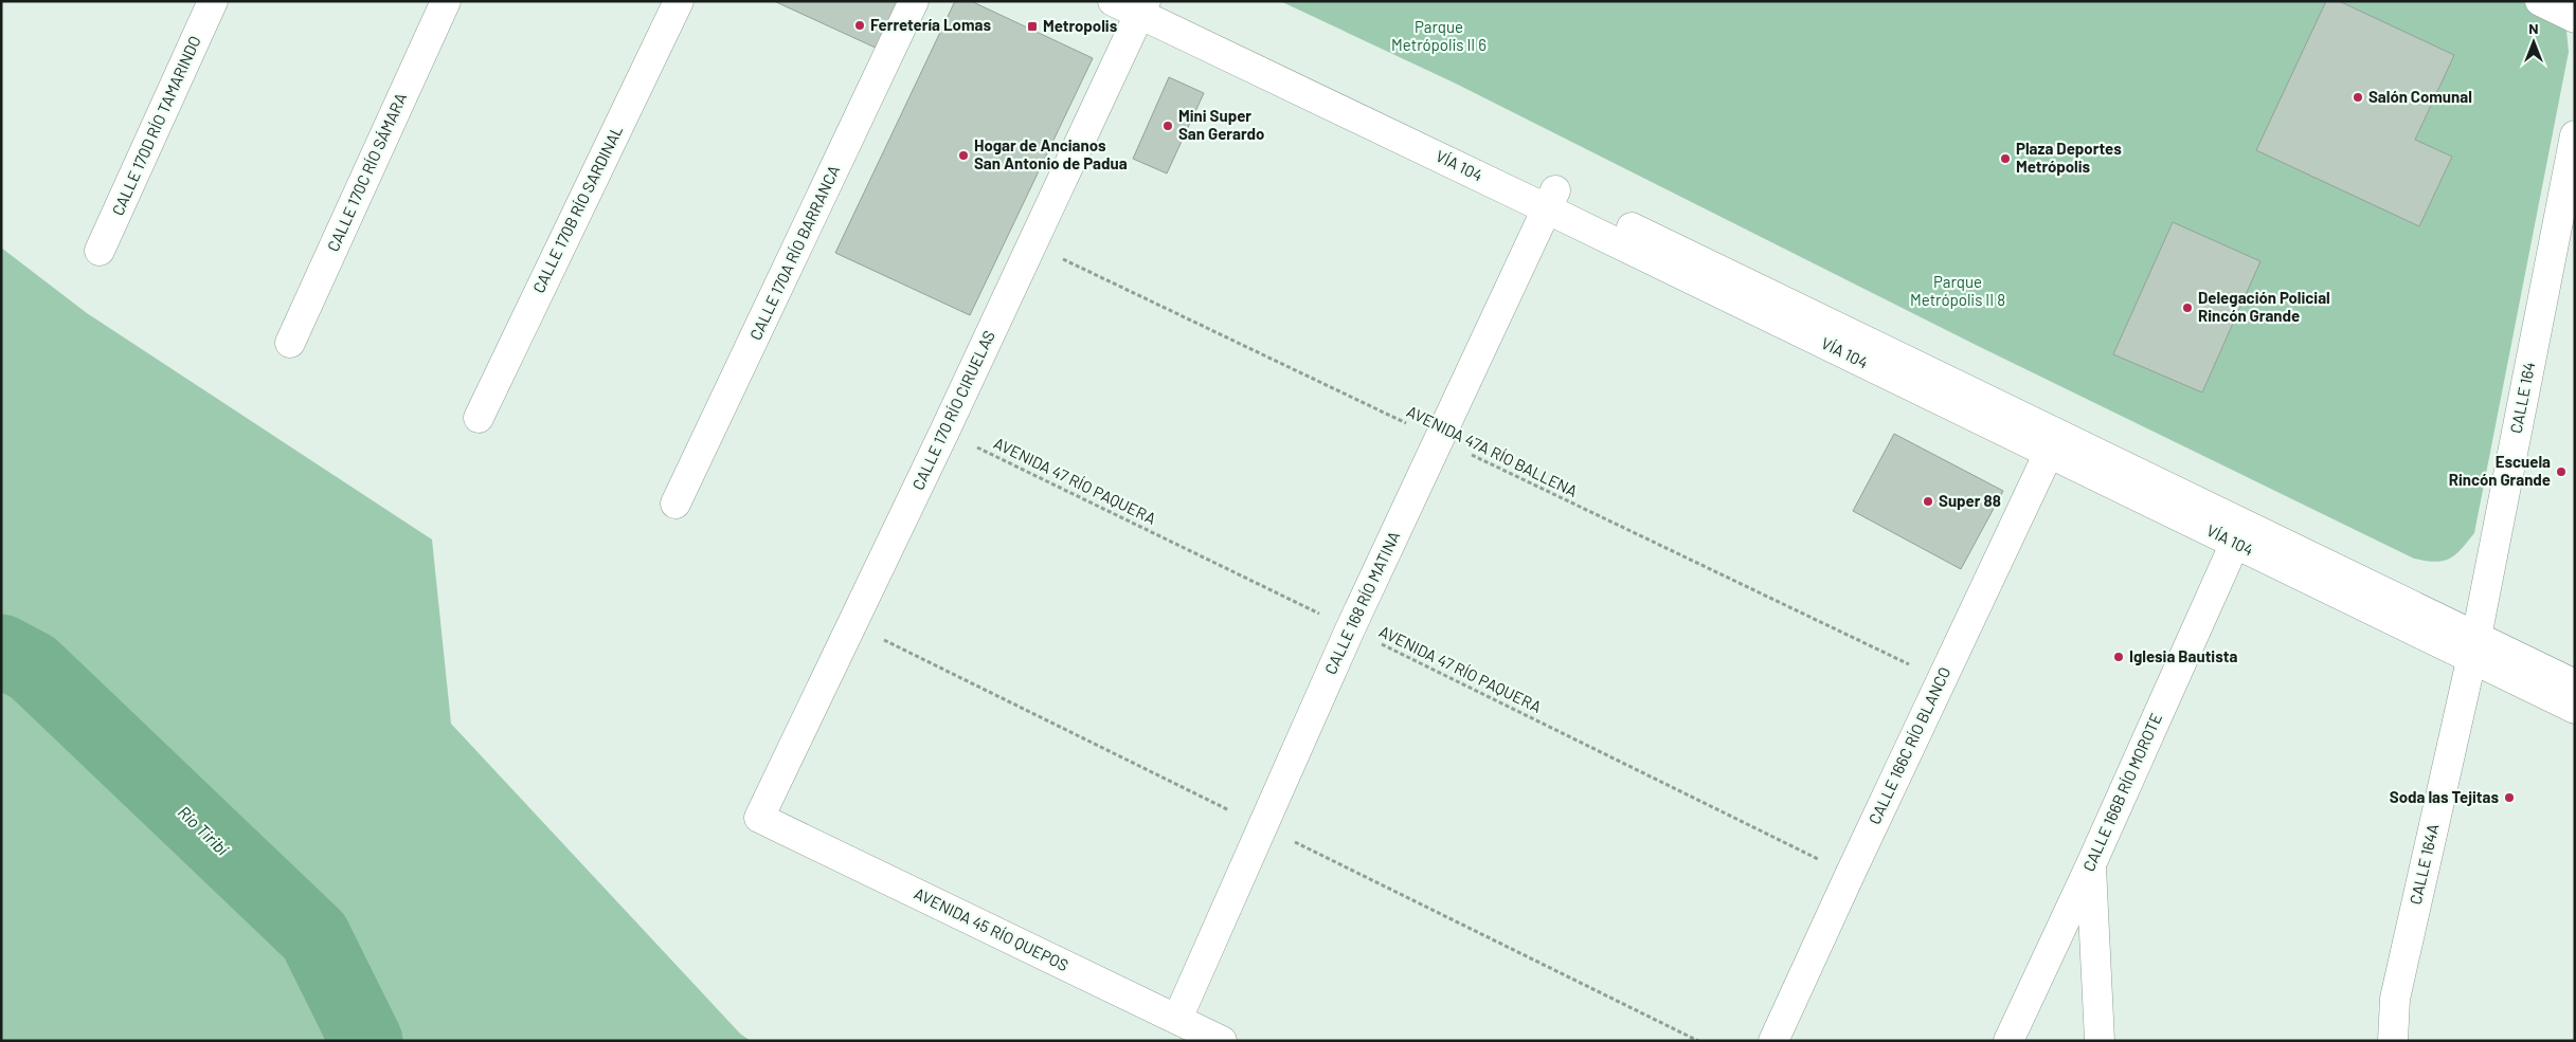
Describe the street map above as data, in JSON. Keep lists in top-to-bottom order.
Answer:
{
  "streets": {
    "main road": [
      "CALLE 170D RÍO TAMARINDO",
      "VÍA 104",
      "CALLE 170C RÍO SÁMARA",
      "CALLE 170B RÍO SARDINAL",
      "CALLE 170A RÍO BARRANCA",
      "CALLE 164",
      "CALLE 170 RÍO CIRUELAS",
      "CALLE 168 RÍO MATINA",
      "CALLE 166C RÍO BLANCO",
      "CALLE 166B RÍO MOROTE",
      "CALLE 164A",
      "AVENIDA 45 RÍO QUEPOS"
    ],
    "path": ["AVENIDA 47A RÍO BALLENA", "AVENIDA 47 RÍO PAQUERA"]
  },
  "crossings": [
    ["VÍA 104", "CALLE 164"],
    ["VÍA 104", "CALLE 170 RÍO CIRUELAS"],
    ["VÍA 104", "CALLE 168 RÍO MATINA"],
    ["VÍA 104", "CALLE 166C RÍO BLANCO"],
    ["VÍA 104", "CALLE 166B RÍO MOROTE"],
    ["VÍA 104", "CALLE 164A"],
    ["CALLE 164", "CALLE 164A"],
    ["CALLE 170 RÍO CIRUELAS", "AVENIDA 47A RÍO BALLENA"],
    ["CALLE 170 RÍO CIRUELAS", "AVENIDA 47 RÍO PAQUERA"],
    ["CALLE 170 RÍO CIRUELAS", "AVENIDA 45 RÍO QUEPOS"],
    ["AVENIDA 47A RÍO BALLENA", "CALLE 168 RÍO MATINA"],
    ["AVENIDA 47A RÍO BALLENA", "CALLE 166C RÍO BLANCO"],
    ["AVENIDA 47 RÍO PAQUERA", "CALLE 168 RÍO MATINA"],
    ["AVENIDA 47 RÍO PAQUERA", "CALLE 166C RÍO BLANCO"],
    ["CALLE 168 RÍO MATINA", "AVENIDA 45 RÍO QUEPOS"]
  ],
  "water": ["Río Tiribí"],
  "parks": ["Parque Metrópolis II 6", "Parque Metrópolis II 8"],
  "places": {
    "other": [
      "Ferretería Lomas",
      "Salón Comunal",
      "Mini Super San Gerardo",
      "Hogar de Ancianos San Antonio de Padua",
      "Plaza Deportes Metrópolis",
      "Delegación Policial Rincón Grande",
      "Escuela Rincón Grande",
      "Super 88",
      "Iglesia Bautista",
      "Soda las Tejitas"
    ],
    "transit": ["Metropolis"]
  },
  "north": "top"
}
